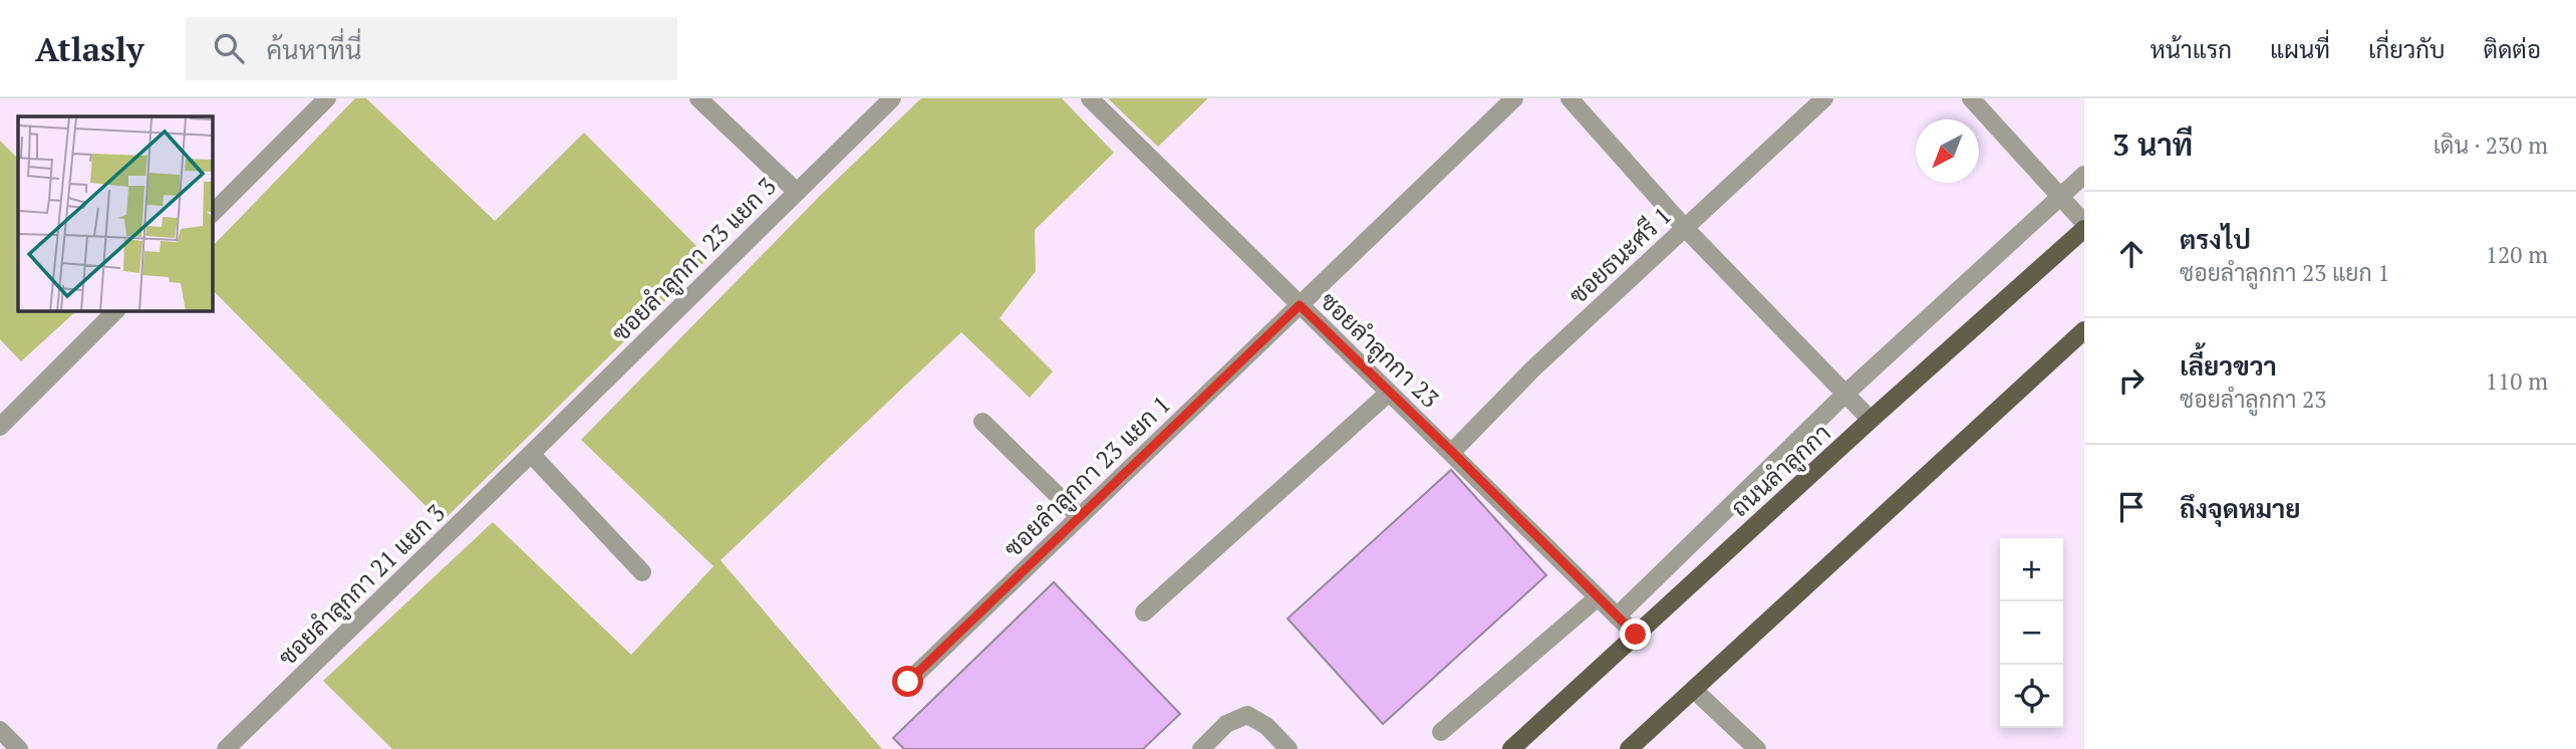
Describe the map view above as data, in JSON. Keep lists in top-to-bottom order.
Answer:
{
  "streets": {
    "main road": ["ถนนลำลูกกา"],
    "street": [
      "ซอยธนะศรี 1",
      "ซอยลำลูกกา 23 แยก 3",
      "ซอยลำลูกกา 23",
      "ซอยลำลูกกา 23 แยก 1",
      "ซอยลำลูกกา 21 แยก 3"
    ]
  },
  "crossings": [
    ["ซอยธนะศรี 1", "ซอยลำลูกกา 23"],
    ["ซอยลำลูกกา 23 แยก 3", "ซอยลำลูกกา 21 แยก 3"],
    ["ซอยลำลูกกา 23", "ถนนลำลูกกา"],
    ["ซอยลำลูกกา 23", "ซอยลำลูกกา 23 แยก 1"]
  ],
  "north": "bottom left",
  "page": {
    "header": "Atlasly",
    "search": "ค้นหาที่นี่",
    "nav": [
      "หน้าแรก",
      "แผนที่",
      "เกี่ยวกับ",
      "ติดต่อ"
    ],
    "heading": ["3 นาที", "เดิน · 230 m"],
    "list": [
      ["ตรงไป", "ซอยลำลูกกา 23 แยก 1", "120 m"],
      ["เลี้ยวขวา", "ซอยลำลูกกา 23", "110 m"],
      "ถึงจุดหมาย"
    ],
    "map_buttons": ["+", "−"]
  }
}
